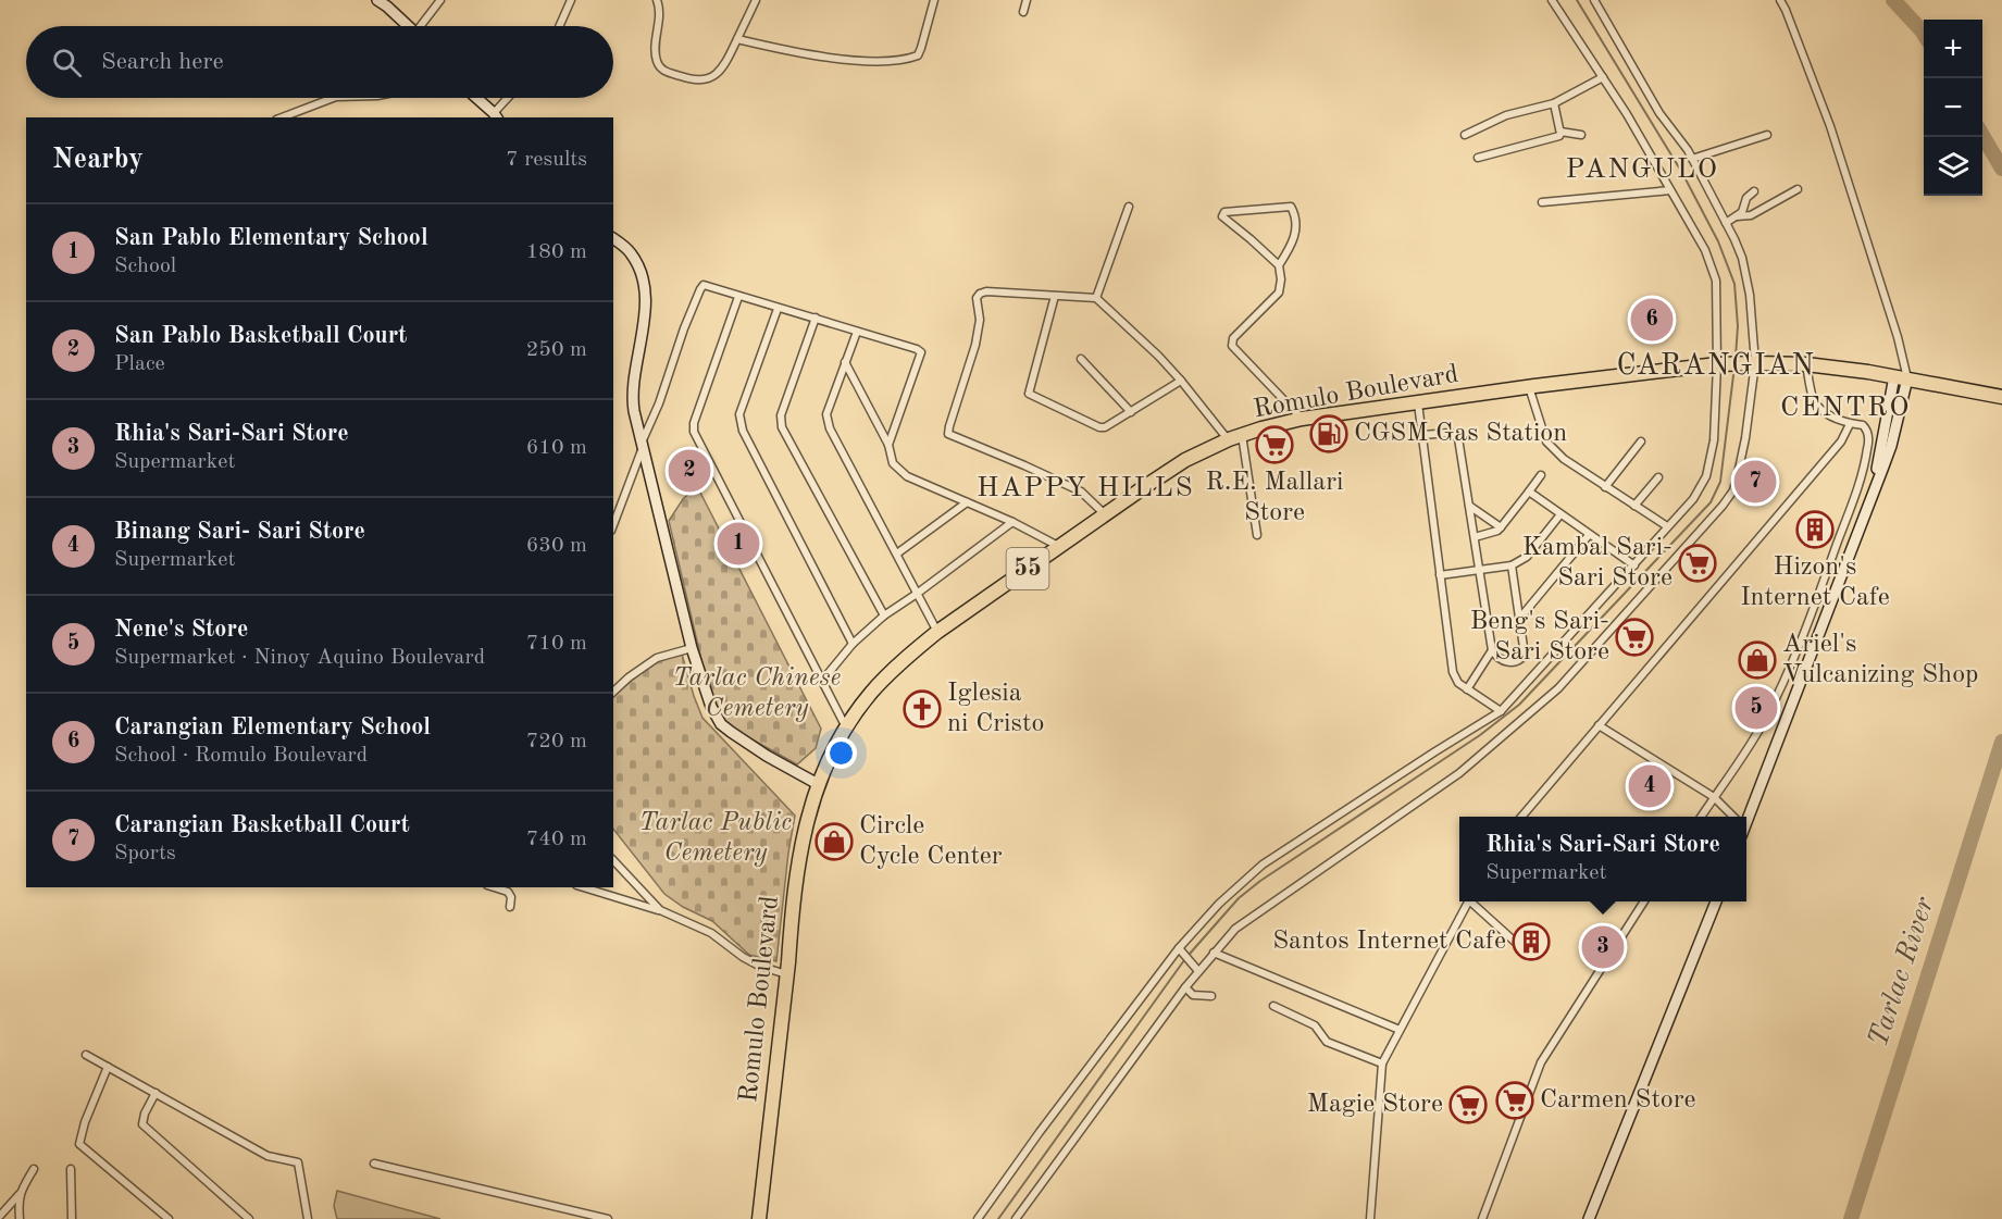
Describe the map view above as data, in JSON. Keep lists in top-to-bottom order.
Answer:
{
  "streets": {
    "highway": ["Romulo Boulevard", "55"]
  },
  "districts": [
    "PANGULO",
    "CARANGIAN",
    "CENTRO",
    "HAPPY HILLS"
  ],
  "water": ["Tarlac River"],
  "parks": ["Tarlac Chinese Cemetery", "Tarlac Public Cemetery"],
  "places": {
    "fuel station": ["CGSM Gas Station"],
    "supermarket": [
      "R.E. Mallari Store",
      "Kambal Sari- Sari Store",
      "Beng's Sari- Sari Store",
      "Carmen Store",
      "Magie Store"
    ],
    "building": ["Hizon's Internet Cafe", "Santos Internet Cafe"],
    "shop": ["Ariel's Vulcanizing Shop", "Circle Cycle Center"],
    "church": ["Iglesia ni Cristo"]
  },
  "page": {
    "map_buttons": ["+", "−"],
    "search": "Search here",
    "heading": ["Nearby", "7 results"],
    "list": [
      {
        "mark": "1",
        "name": "San Pablo Elementary School",
        "note": "School",
        "value": "180 m"
      },
      {
        "mark": "2",
        "name": "San Pablo Basketball Court",
        "note": "Place",
        "value": "250 m"
      },
      {
        "mark": "3",
        "name": "Rhia's Sari-Sari Store",
        "note": "Supermarket",
        "value": "610 m"
      },
      {
        "mark": "4",
        "name": "Binang Sari- Sari Store",
        "note": "Supermarket",
        "value": "630 m"
      },
      {
        "mark": "5",
        "name": "Nene's Store",
        "note": "Supermarket · Ninoy Aquino Boulevard",
        "value": "710 m"
      },
      {
        "mark": "6",
        "name": "Carangian Elementary School",
        "note": "School · Romulo Boulevard",
        "value": "720 m"
      },
      {
        "mark": "7",
        "name": "Carangian Basketball Court",
        "note": "Sports",
        "value": "740 m"
      }
    ],
    "pins": [
      "6",
      "2",
      "7",
      "1",
      "5",
      "4",
      "3"
    ],
    "popup": ["Rhia's Sari-Sari Store", "Supermarket"]
  }
}
